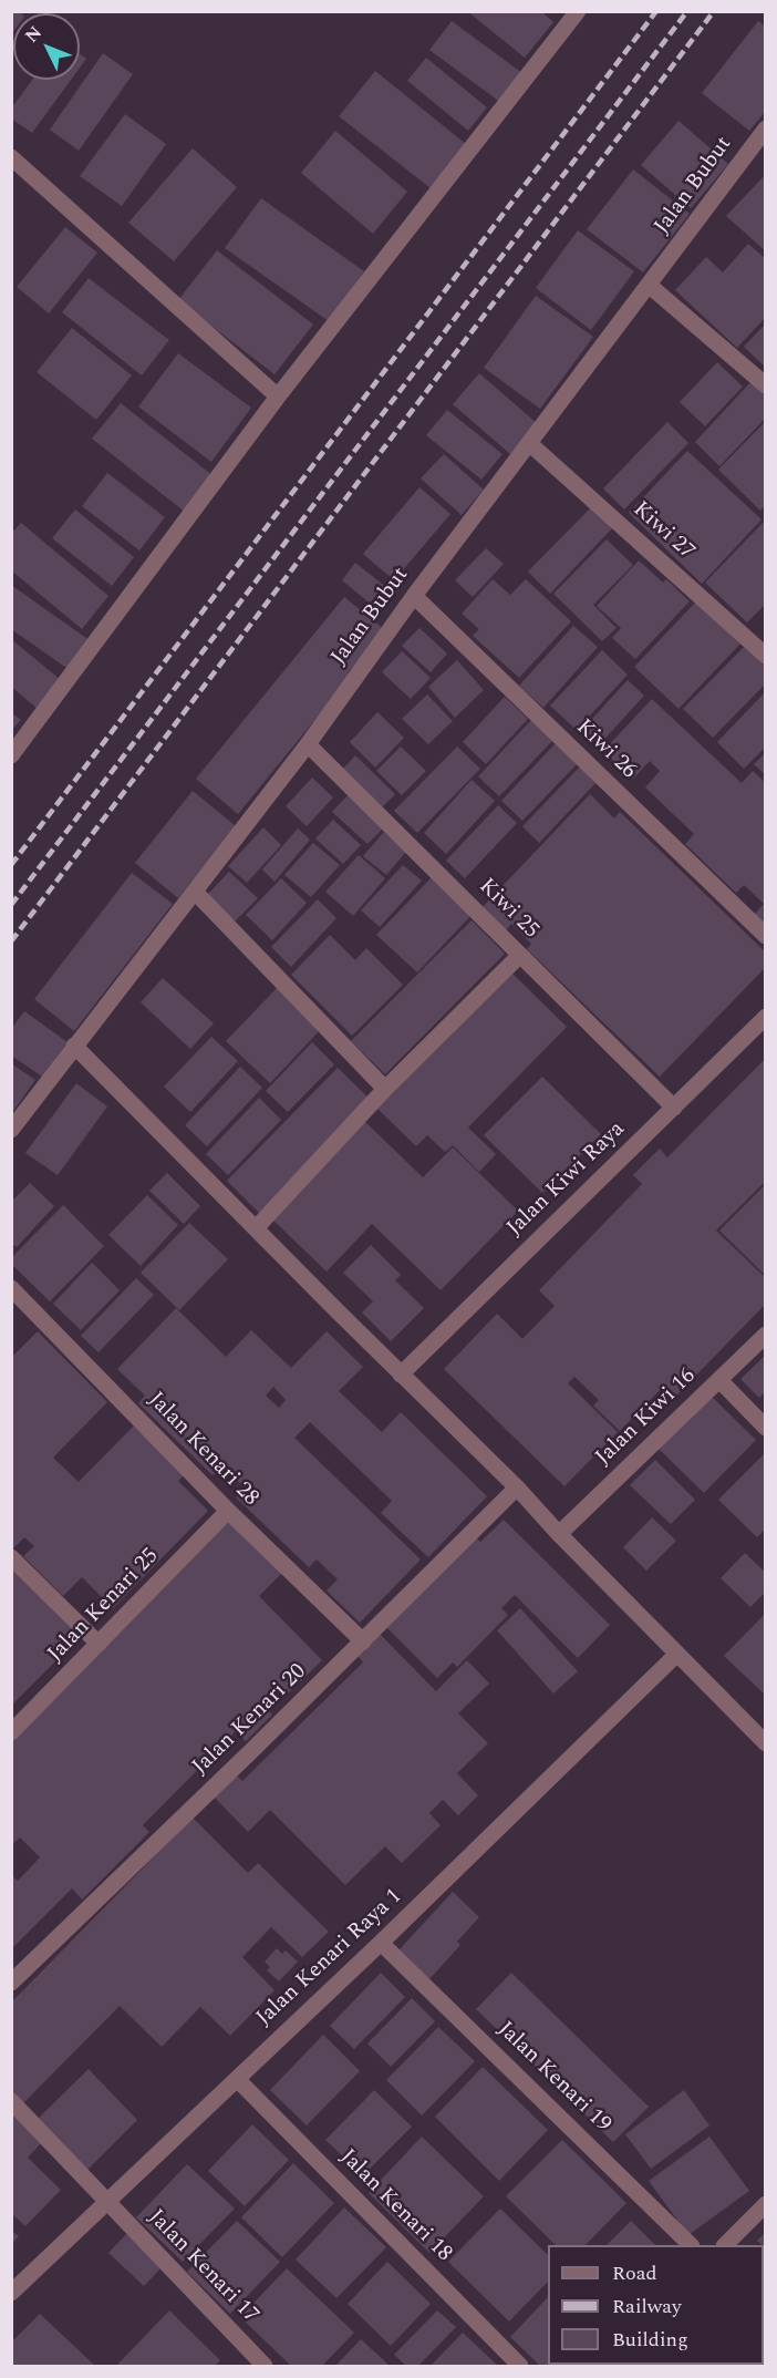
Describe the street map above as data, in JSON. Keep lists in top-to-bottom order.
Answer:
{
  "streets": {
    "street": [
      "Jalan Bubut",
      "Kiwi 27",
      "Kiwi 26",
      "Kiwi 25",
      "Jalan Kiwi Raya",
      "Jalan Kiwi 16",
      "Jalan Kenari 28",
      "Jalan Kenari 25",
      "Jalan Kenari 20",
      "Jalan Kenari Raya 1",
      "Jalan Kenari 19",
      "Jalan Kenari 18",
      "Jalan Kenari 17"
    ]
  },
  "crossings": [
    ["Jalan Bubut", "Kiwi 27"],
    ["Jalan Bubut", "Kiwi 26"],
    ["Jalan Bubut", "Kiwi 25"],
    ["Kiwi 25", "Jalan Kiwi Raya"],
    ["Jalan Kenari 28", "Jalan Kenari 25"],
    ["Jalan Kenari 28", "Jalan Kenari 20"],
    ["Jalan Kenari Raya 1", "Jalan Kenari 19"],
    ["Jalan Kenari Raya 1", "Jalan Kenari 18"],
    ["Jalan Kenari Raya 1", "Jalan Kenari 17"]
  ],
  "legend": ["Road", "Railway", "Building"],
  "north": "top left"
}
